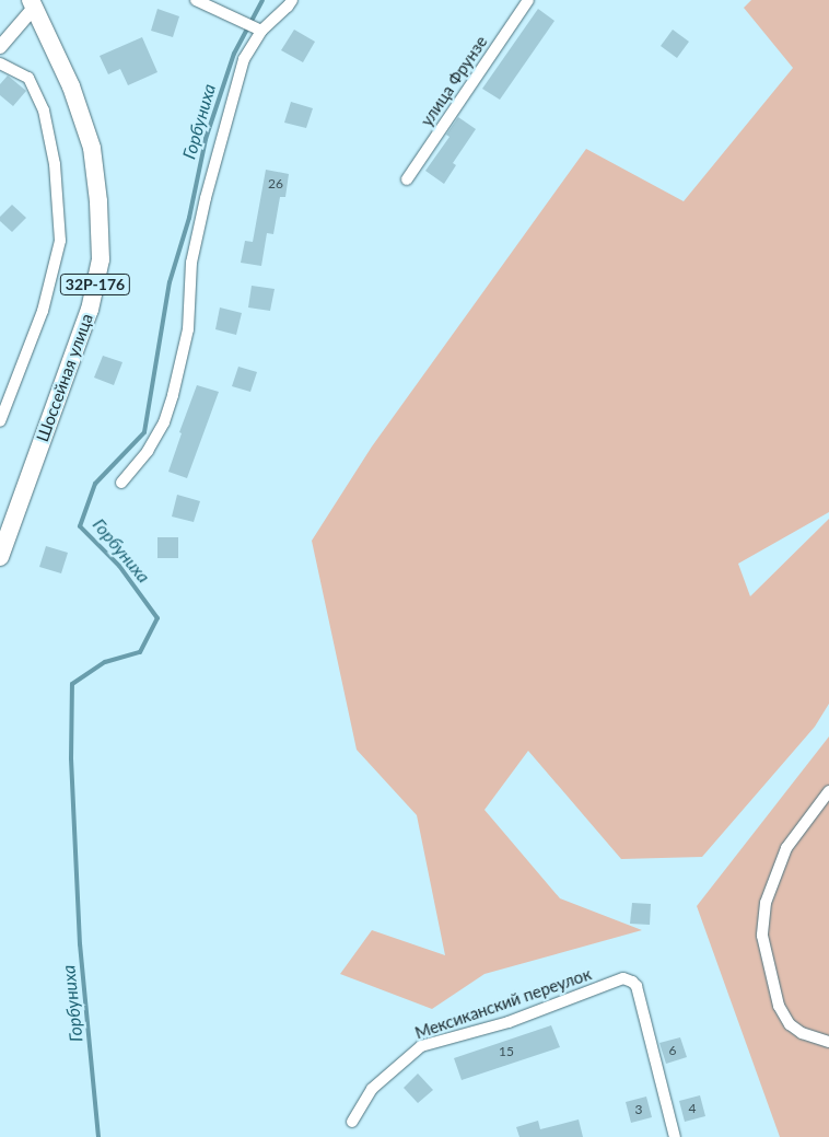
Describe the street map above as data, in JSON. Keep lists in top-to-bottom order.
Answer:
{
  "streets": {
    "main road": ["32Р-176", "Шоссейная улица"],
    "street": ["улица Фрунзе", "Мексиканский переулок"]
  },
  "water": ["Горбуниха"],
  "house_numbers": [
    "26",
    "6",
    "15",
    "4",
    "3"
  ]
}
